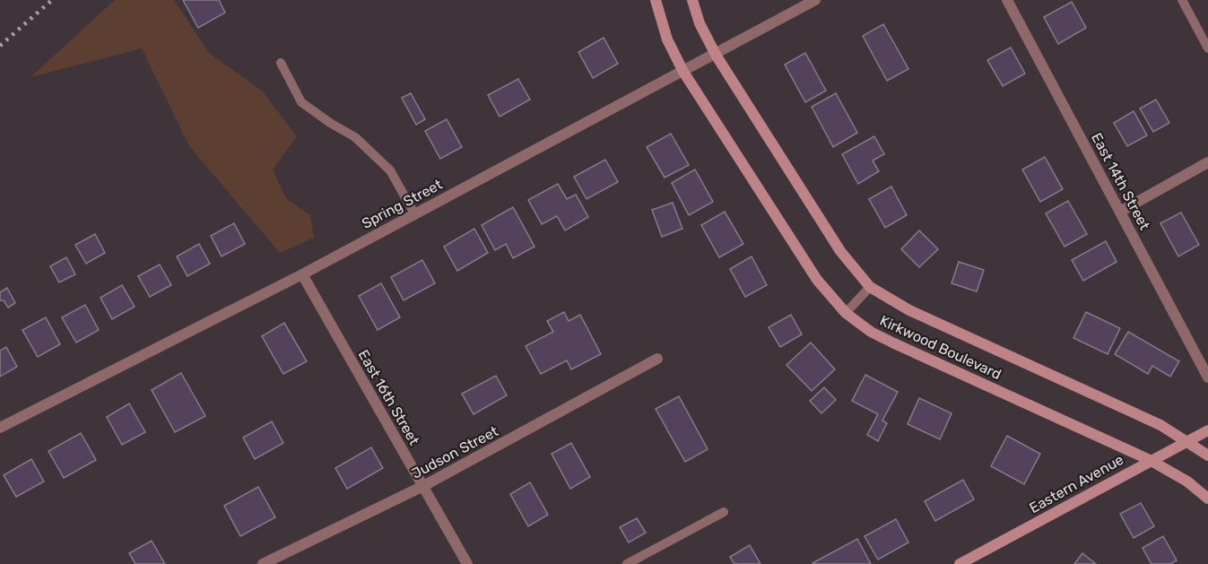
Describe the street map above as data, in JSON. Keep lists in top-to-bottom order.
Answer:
{
  "streets": {
    "street": [
      "East 14th Street",
      "Spring Street",
      "Kirkwood Boulevard",
      "East 16th Street",
      "Judson Street",
      "Eastern Avenue"
    ]
  },
  "crossings": [
    ["Spring Street", "Kirkwood Boulevard"],
    ["Spring Street", "East 16th Street"],
    ["Kirkwood Boulevard", "Eastern Avenue"],
    ["East 16th Street", "Judson Street"]
  ]
}
